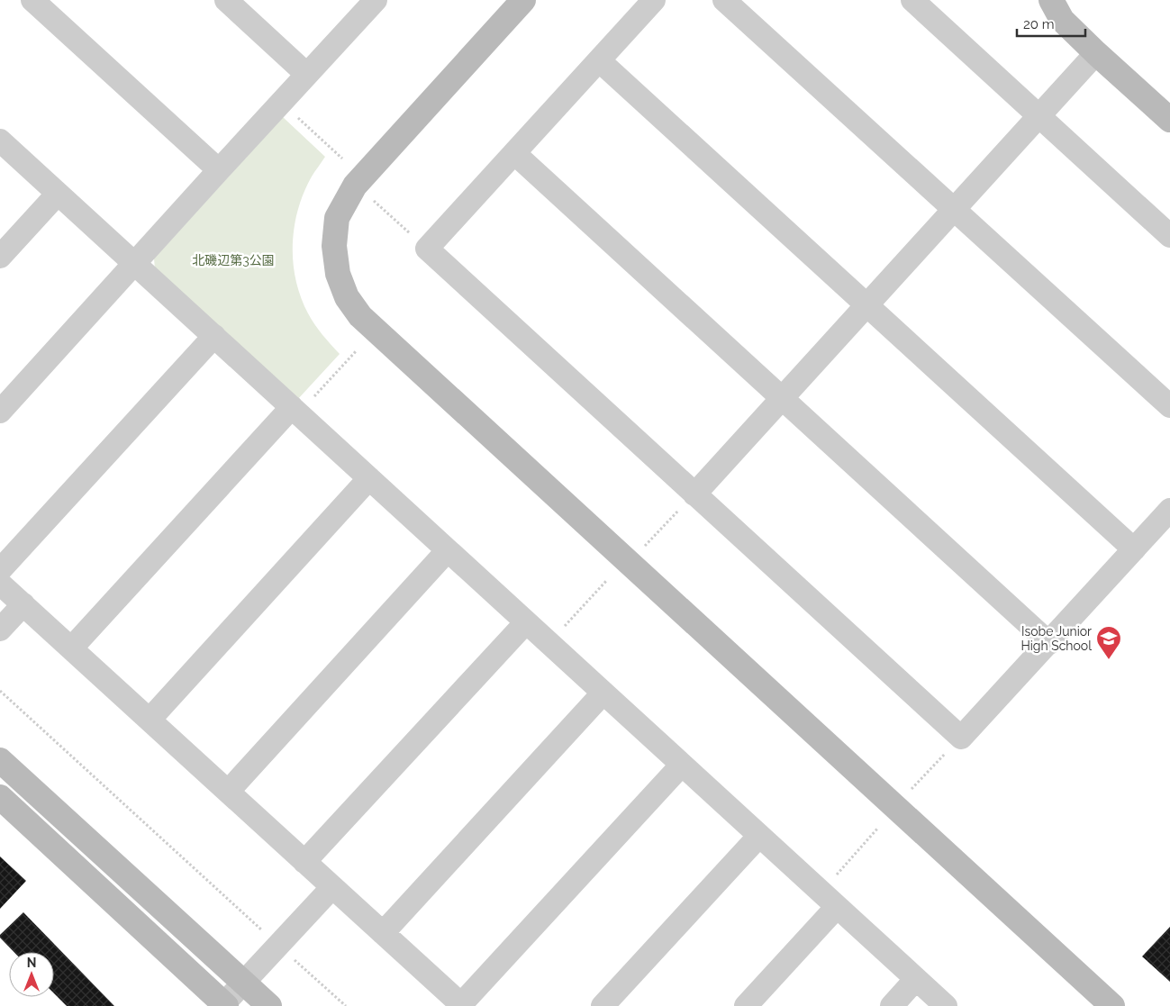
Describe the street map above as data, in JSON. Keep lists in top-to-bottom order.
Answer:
{
  "parks": ["北磯辺第3公園"],
  "places": {
    "school or university": ["Isobe Junior High School"]
  },
  "scale_bar": "20 m",
  "north": "top"
}
